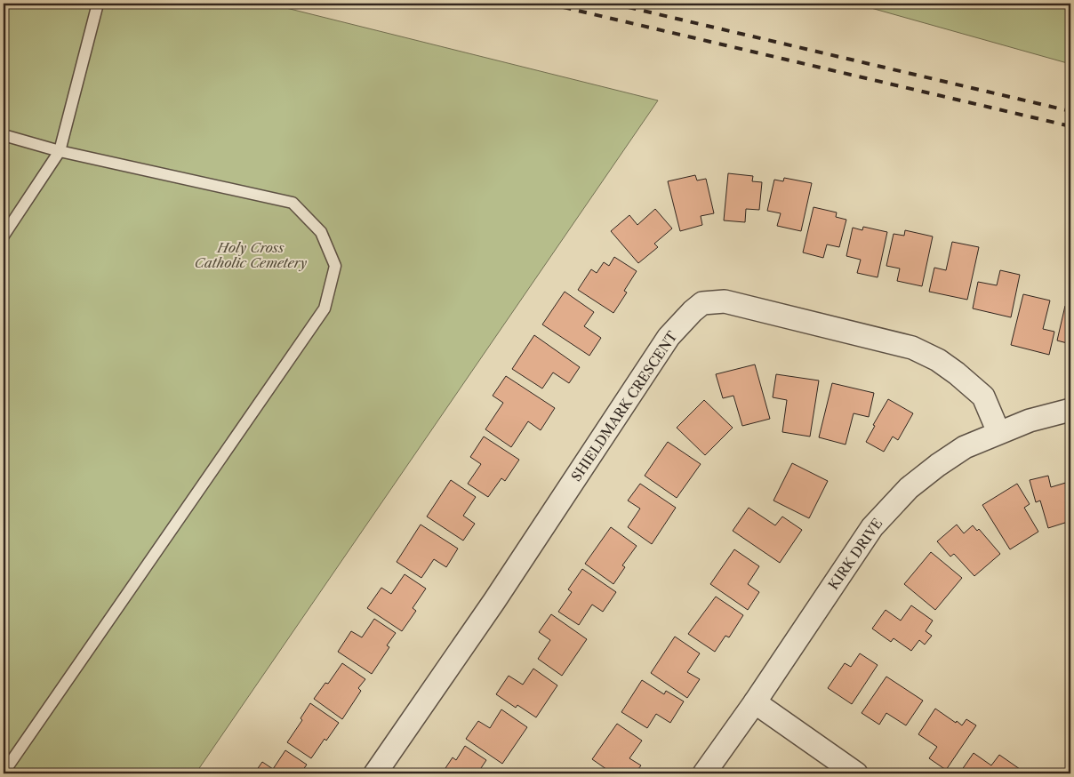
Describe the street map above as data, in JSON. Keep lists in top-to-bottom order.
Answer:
{
  "streets": {
    "street": ["SHIELDMARK CRESCENT", "KIRK DRIVE"]
  },
  "crossings": [
    ["SHIELDMARK CRESCENT", "KIRK DRIVE"]
  ],
  "parks": ["Holy Cross Catholic Cemetery"]
}
